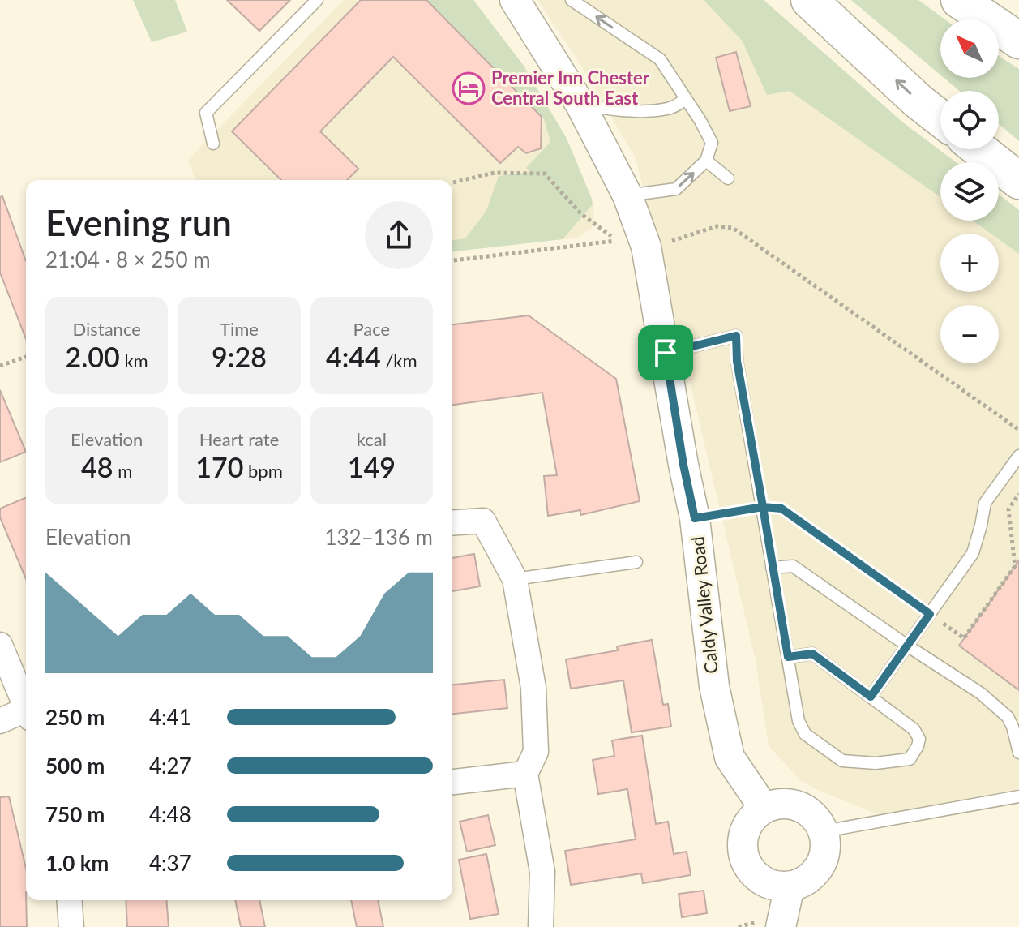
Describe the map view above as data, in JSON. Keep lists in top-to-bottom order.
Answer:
{
  "streets": {
    "street": ["Caldy Valley Road"]
  },
  "places": {
    "hotel": ["Premier Inn Chester Central South East"]
  },
  "north": "top left",
  "page": {
    "map_buttons": ["+", "−"],
    "heading": ["Evening run", "21:04 · 8 × 250 m"],
    "stats": [
      ["Distance", "2.00 km"],
      ["Time", "9:28"],
      ["Pace", "4:44 /km"],
      ["Elevation", "48 m"],
      ["Heart rate", "170 bpm"],
      ["kcal", "149"]
    ],
    "chart": ["Elevation", "132–136 m"],
    "list": [
      {
        "name": "250 m",
        "note": "4:41"
      },
      {
        "name": "500 m",
        "note": "4:27"
      },
      {
        "name": "750 m",
        "note": "4:48"
      },
      {
        "name": "1.0 km",
        "note": "4:37"
      }
    ]
  }
}
